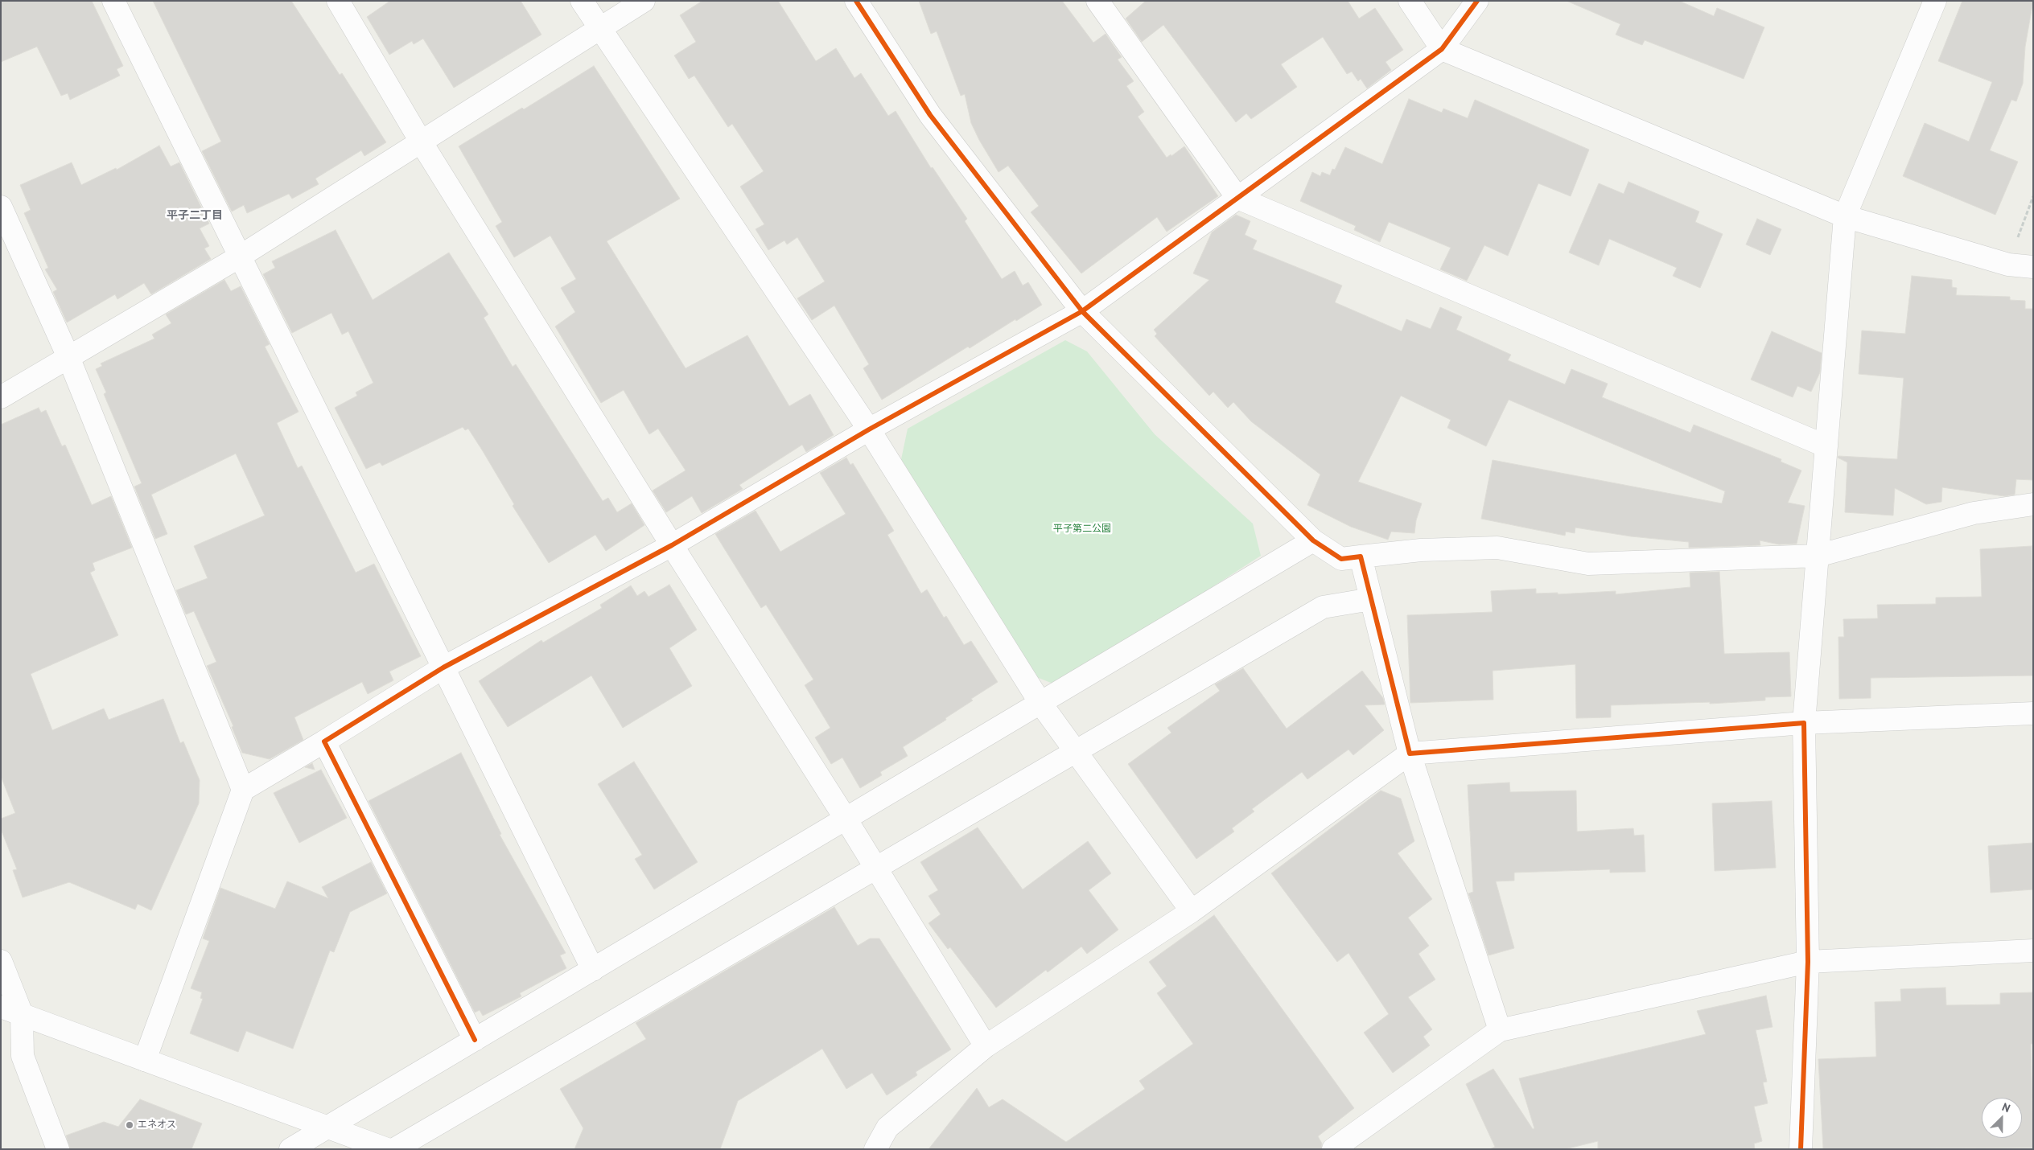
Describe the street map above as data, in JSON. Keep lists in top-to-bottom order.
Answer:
{
  "districts": ["平子二丁目"],
  "parks": ["平子第二公園"],
  "places": ["エネオス"],
  "north": "top right"
}
